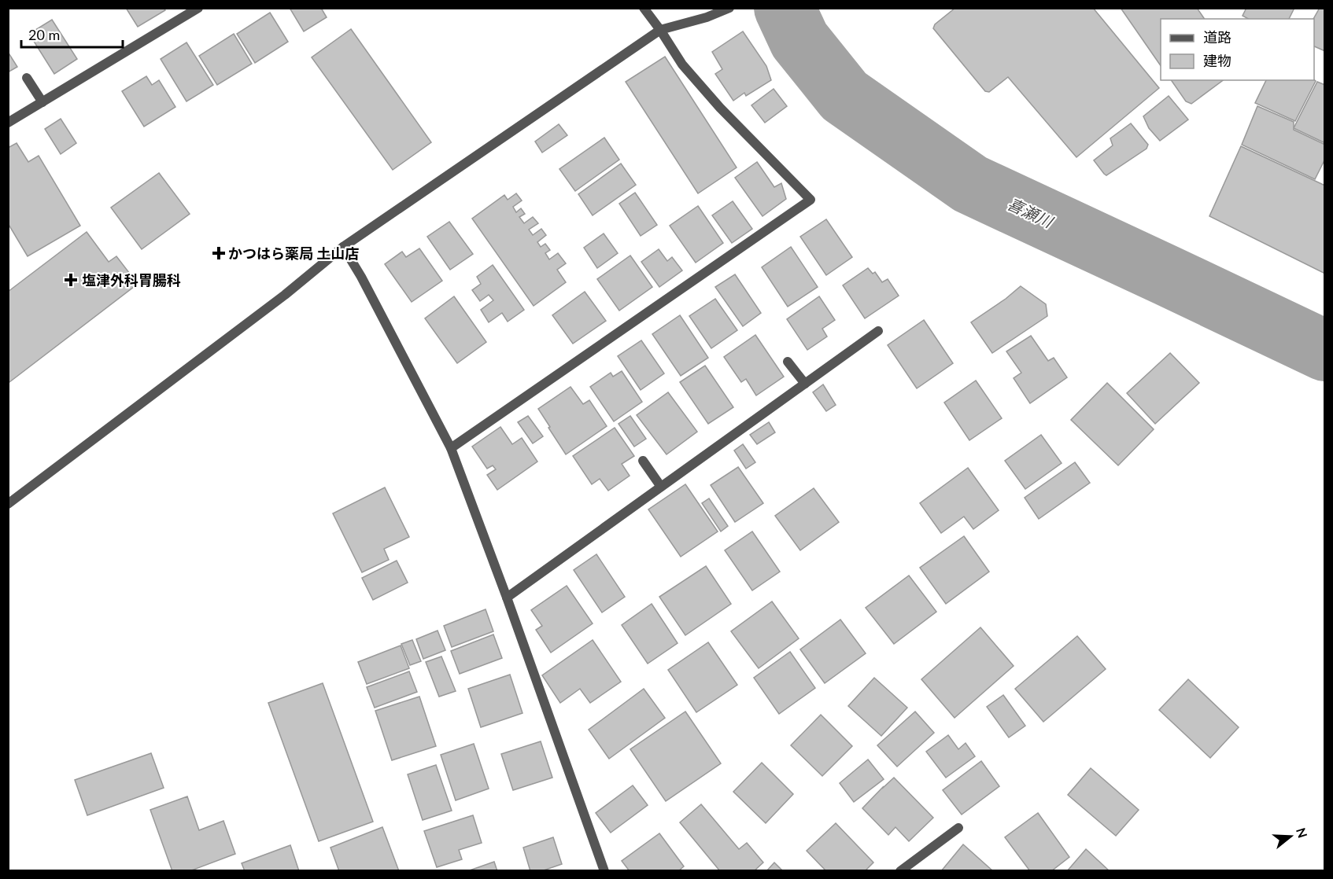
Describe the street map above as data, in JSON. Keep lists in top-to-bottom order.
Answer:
{
  "water": ["喜瀬川"],
  "places": {
    "health": ["かつはら薬局 土山店", "塩津外科胃腸科"]
  },
  "legend": ["道路", "建物"],
  "scale_bar": "20 m",
  "north": "right"
}
